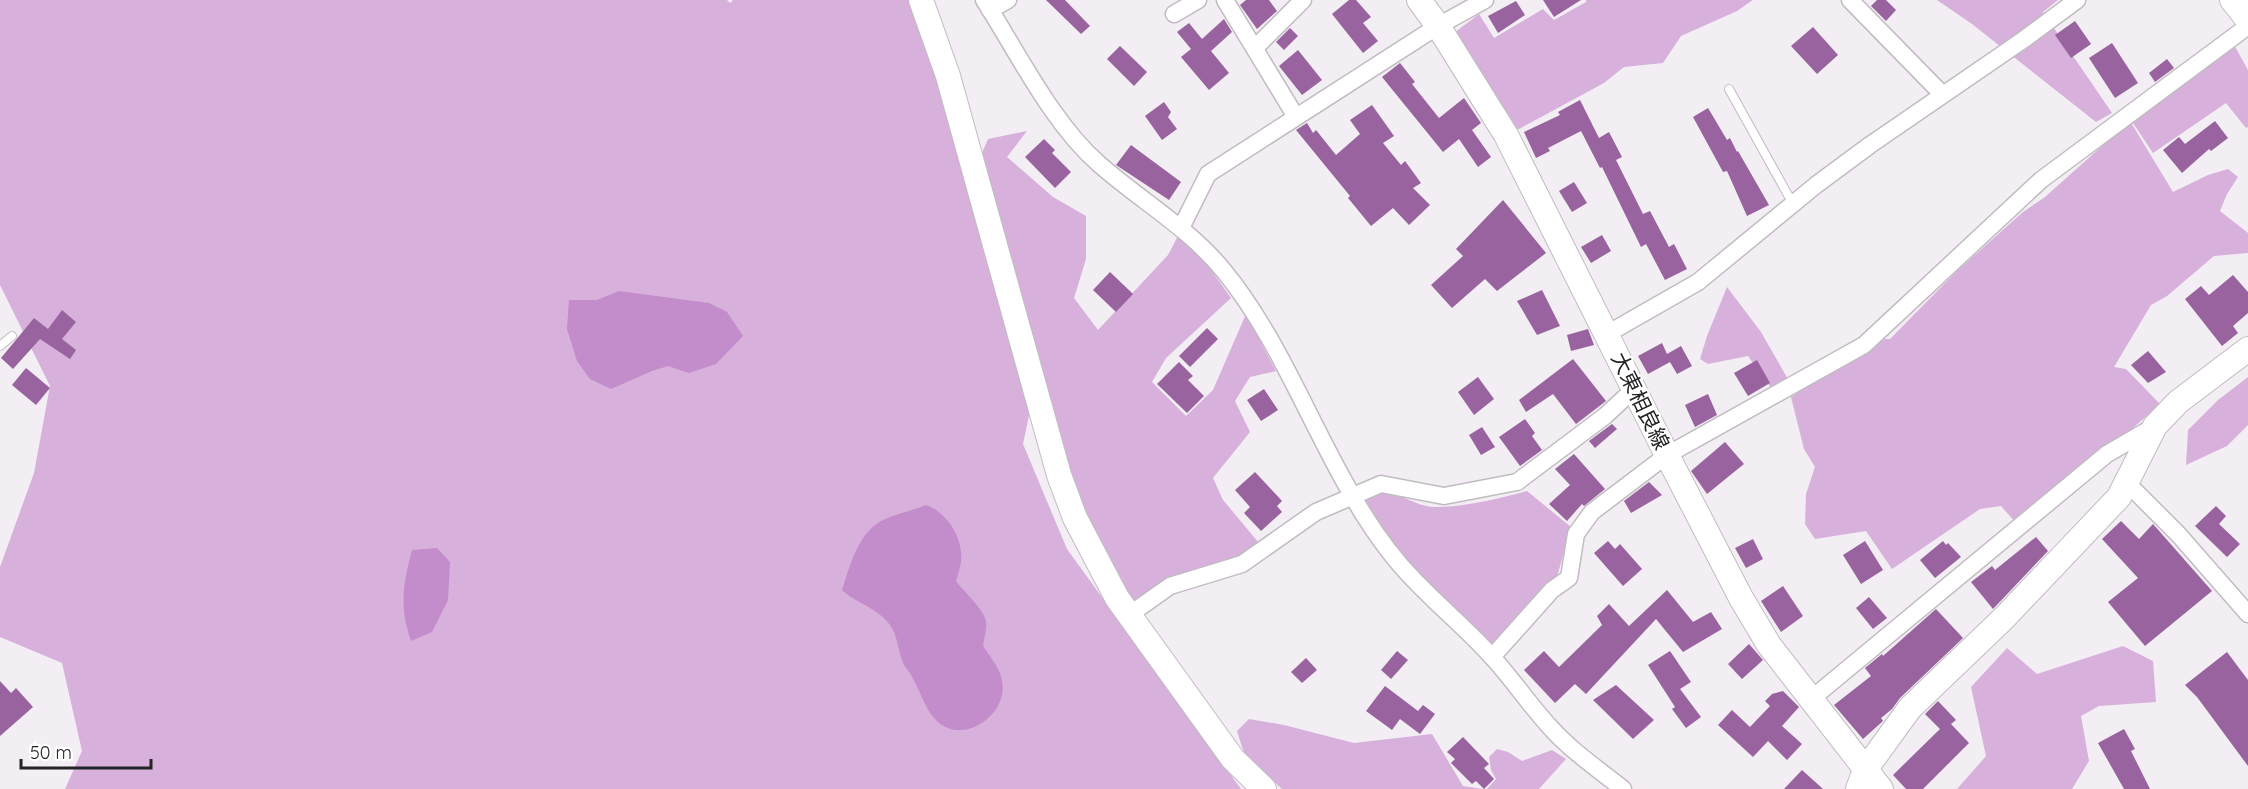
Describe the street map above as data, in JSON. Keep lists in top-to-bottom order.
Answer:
{
  "streets": {
    "street": ["大東相良線"]
  },
  "scale_bar": "50 m"
}
